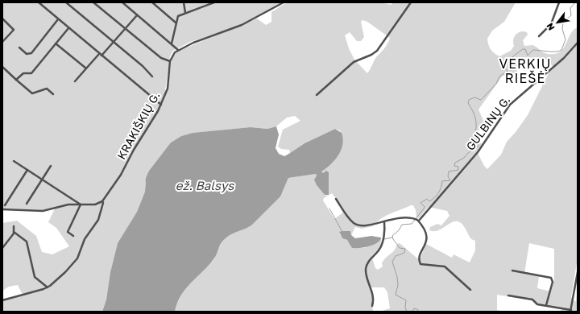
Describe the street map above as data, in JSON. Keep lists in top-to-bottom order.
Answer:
{
  "streets": {
    "street": ["GULBINŲ G.", "KRAKIŠKIŲ G."]
  },
  "districts": ["VERKIŲ RIEŠĖ"],
  "water": ["ež. Balsys"],
  "north": "bottom left"
}
